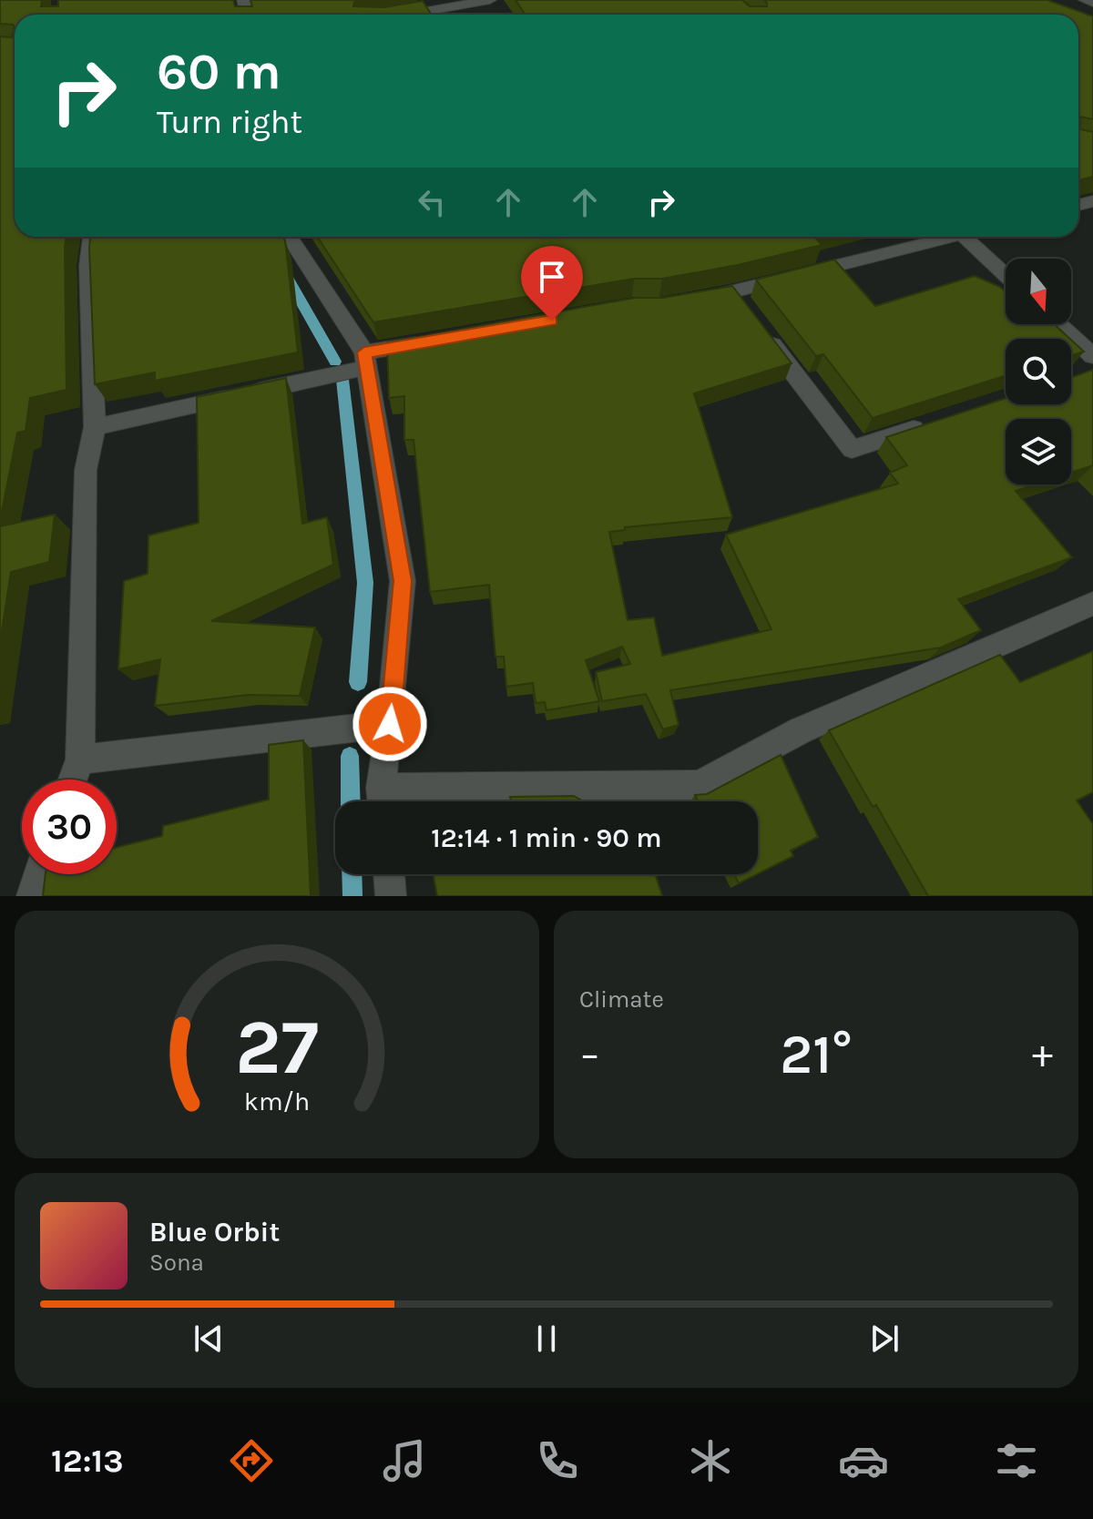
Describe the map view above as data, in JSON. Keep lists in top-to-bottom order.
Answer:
{
  "north": "bottom",
  "page": {
    "turn": ["60 m", "Turn right"],
    "limit": "30",
    "trip": "12:14 · 1 min · 90 m",
    "tile": "Climate",
    "heat": ["−", "21°", "+"],
    "song": ["Blue Orbit", "Sona"],
    "tabs": "12:13",
    "gauge": ["27", "km/h"]
  }
}
